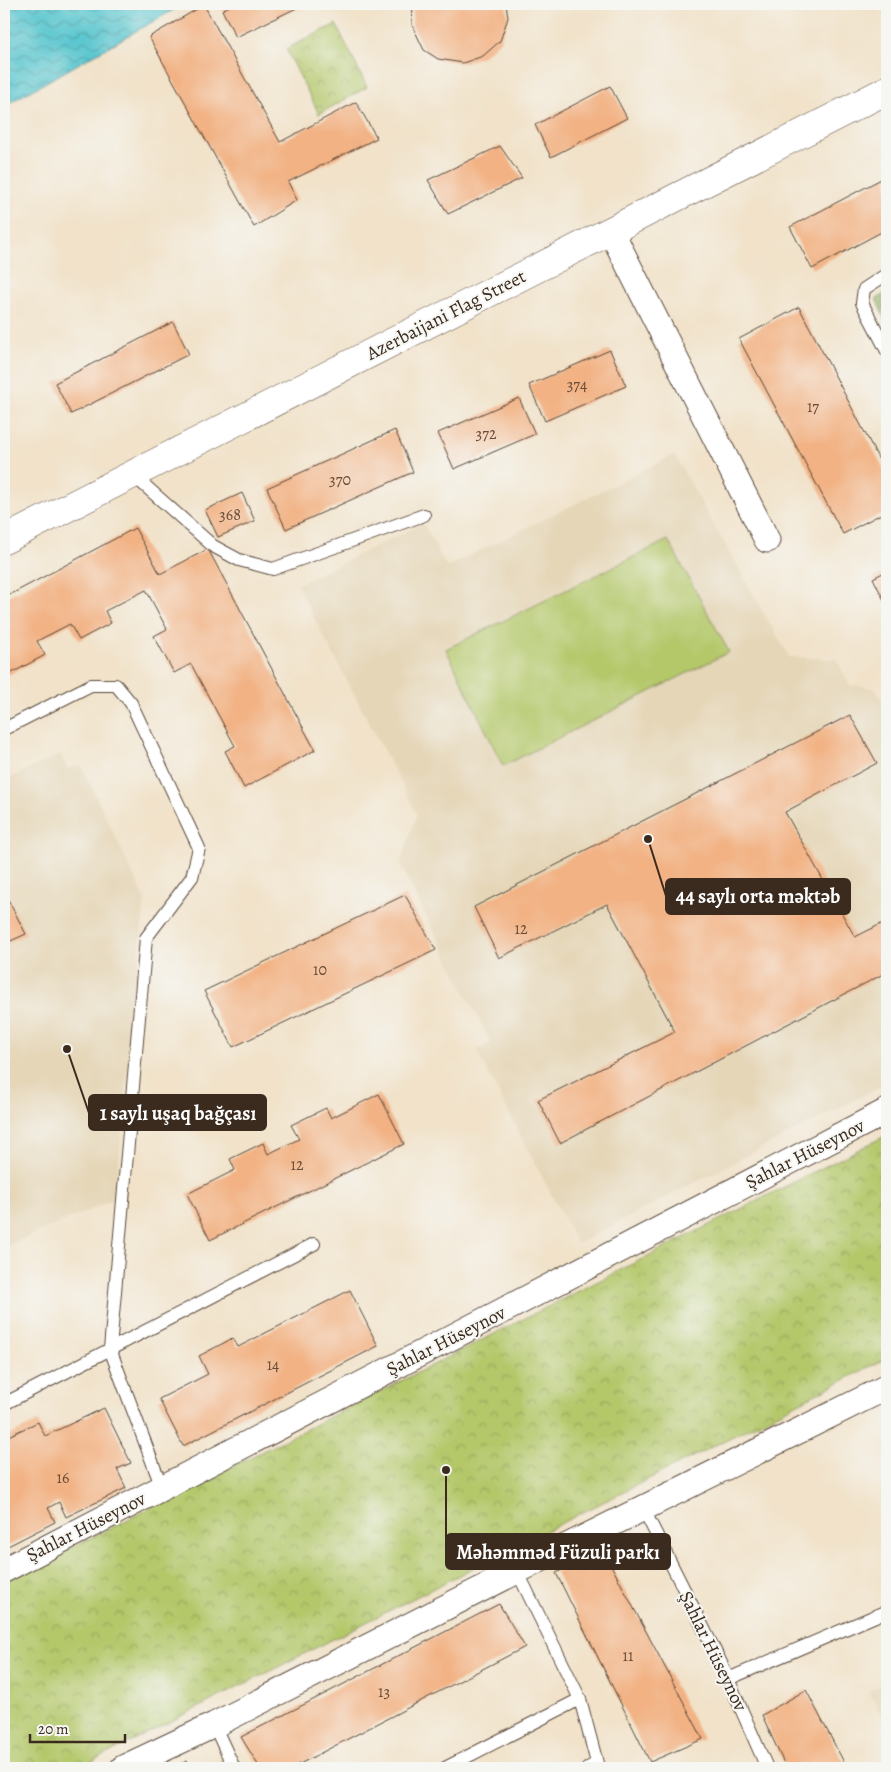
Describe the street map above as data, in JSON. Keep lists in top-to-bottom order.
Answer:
{
  "streets": {
    "street": ["Azerbaijani Flag Street", "Şahlar Hüseynov"]
  },
  "places": ["44 saylı orta məktəb", "1 saylı uşaq bağçası", "Məhəmməd Füzuli parkı"],
  "house_numbers": [
    "374",
    "17",
    "372",
    "370",
    "368",
    "12",
    "10",
    "12",
    "14",
    "16",
    "11",
    "13"
  ],
  "scale_bar": "20 m"
}
